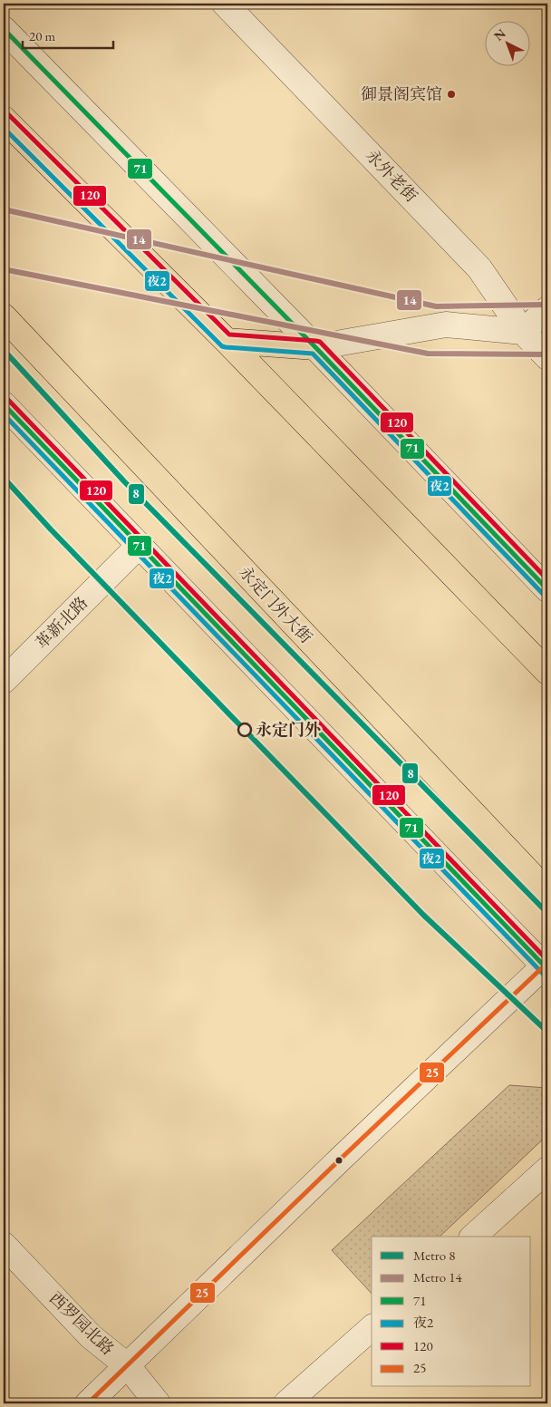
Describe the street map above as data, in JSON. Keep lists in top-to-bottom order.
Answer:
{
  "streets": {
    "highway": ["永定门外大街"],
    "street": ["永外老街", "革新北路", "西罗园北路"]
  },
  "places": ["御景阁宾馆", "永定门外"],
  "lines": [
    "transit line 71",
    "transit line 120",
    "transit line 夜2",
    "metro line 14",
    "metro line 8",
    "transit line 25"
  ],
  "legend": [
    "Metro 8",
    "Metro 14",
    "71",
    "夜2",
    "120",
    "25"
  ],
  "scale_bar": "20 m",
  "north": "top left"
}
